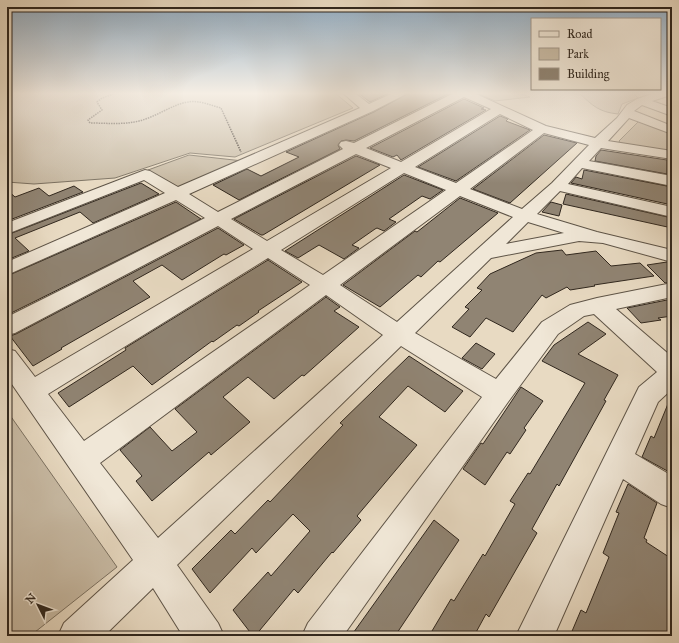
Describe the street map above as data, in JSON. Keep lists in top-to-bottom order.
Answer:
{
  "legend": ["Road", "Park", "Building"],
  "north": "top left"
}
